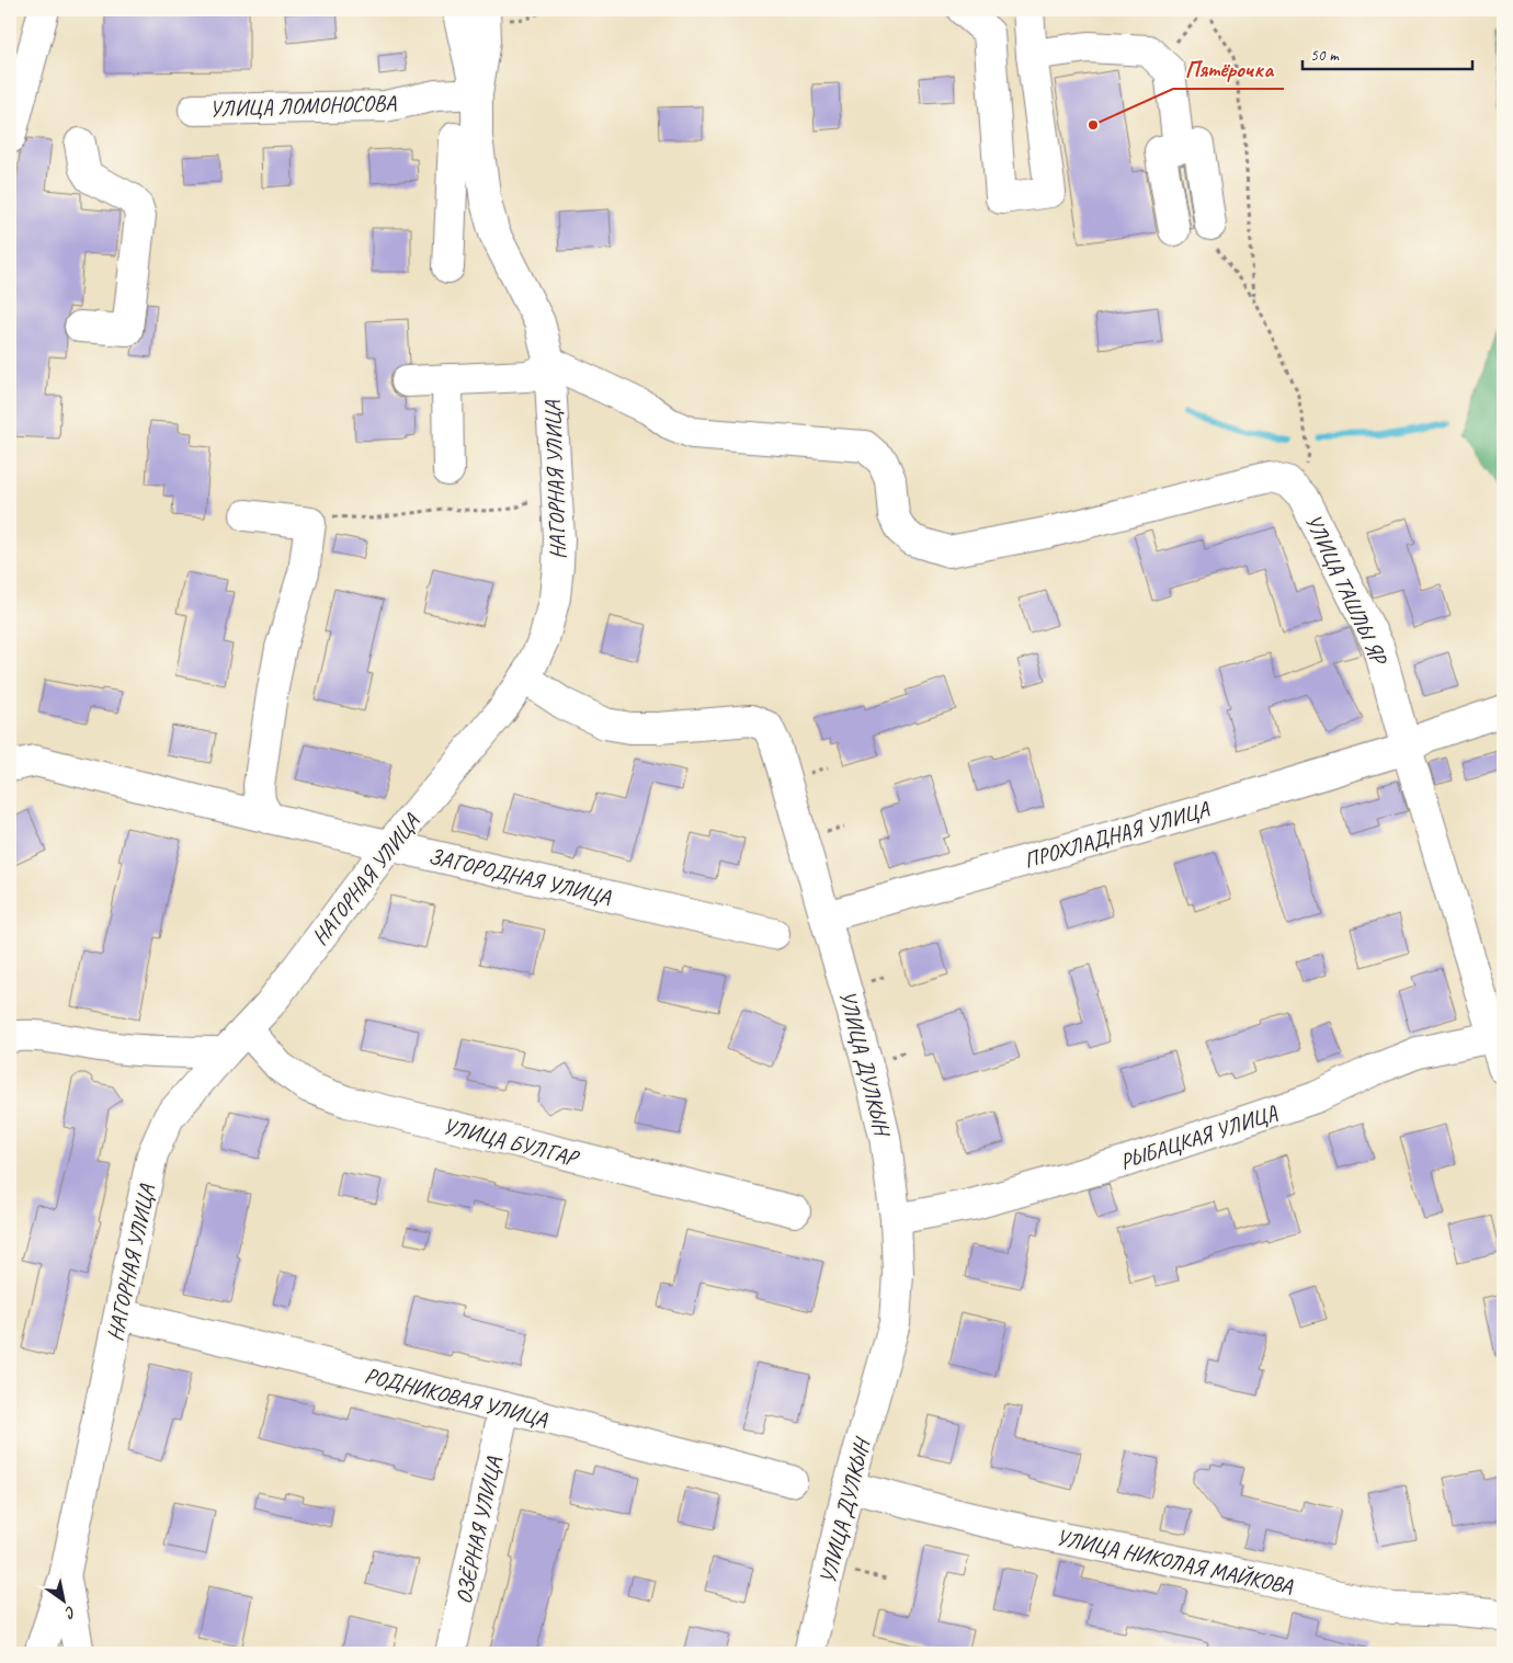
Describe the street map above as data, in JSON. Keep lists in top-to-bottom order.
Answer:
{
  "streets": {
    "street": [
      "УЛИЦА ЛОМОНОСОВА",
      "НАГОРНАЯ УЛИЦА",
      "УЛИЦА ТАШЛЫ ЯР",
      "ПРОХЛАДНАЯ УЛИЦА",
      "ЗАГОРОДНАЯ УЛИЦА",
      "УЛИЦА ДУЛКЫН",
      "РЫБАЦКАЯ УЛИЦА",
      "УЛИЦА БУЛГАР",
      "РОДНИКОВАЯ УЛИЦА",
      "ОЗЁРНАЯ УЛИЦА",
      "УЛИЦА НИКОЛАЯ МАЙКОВА"
    ]
  },
  "crossings": [
    ["УЛИЦА ЛОМОНОСОВА", "НАГОРНАЯ УЛИЦА"],
    ["НАГОРНАЯ УЛИЦА", "УЛИЦА ТАШЛЫ ЯР"],
    ["НАГОРНАЯ УЛИЦА", "ЗАГОРОДНАЯ УЛИЦА"],
    ["НАГОРНАЯ УЛИЦА", "УЛИЦА ДУЛКЫН"],
    ["НАГОРНАЯ УЛИЦА", "УЛИЦА БУЛГАР"],
    ["НАГОРНАЯ УЛИЦА", "РОДНИКОВАЯ УЛИЦА"],
    ["УЛИЦА ТАШЛЫ ЯР", "ПРОХЛАДНАЯ УЛИЦА"],
    ["УЛИЦА ТАШЛЫ ЯР", "РЫБАЦКАЯ УЛИЦА"],
    ["ПРОХЛАДНАЯ УЛИЦА", "УЛИЦА ДУЛКЫН"],
    ["УЛИЦА ДУЛКЫН", "РЫБАЦКАЯ УЛИЦА"],
    ["УЛИЦА ДУЛКЫН", "УЛИЦА НИКОЛАЯ МАЙКОВА"],
    ["РОДНИКОВАЯ УЛИЦА", "ОЗЁРНАЯ УЛИЦА"]
  ],
  "places": ["Пятёрочка"],
  "scale_bar": "50 m",
  "north": "bottom right"
}
